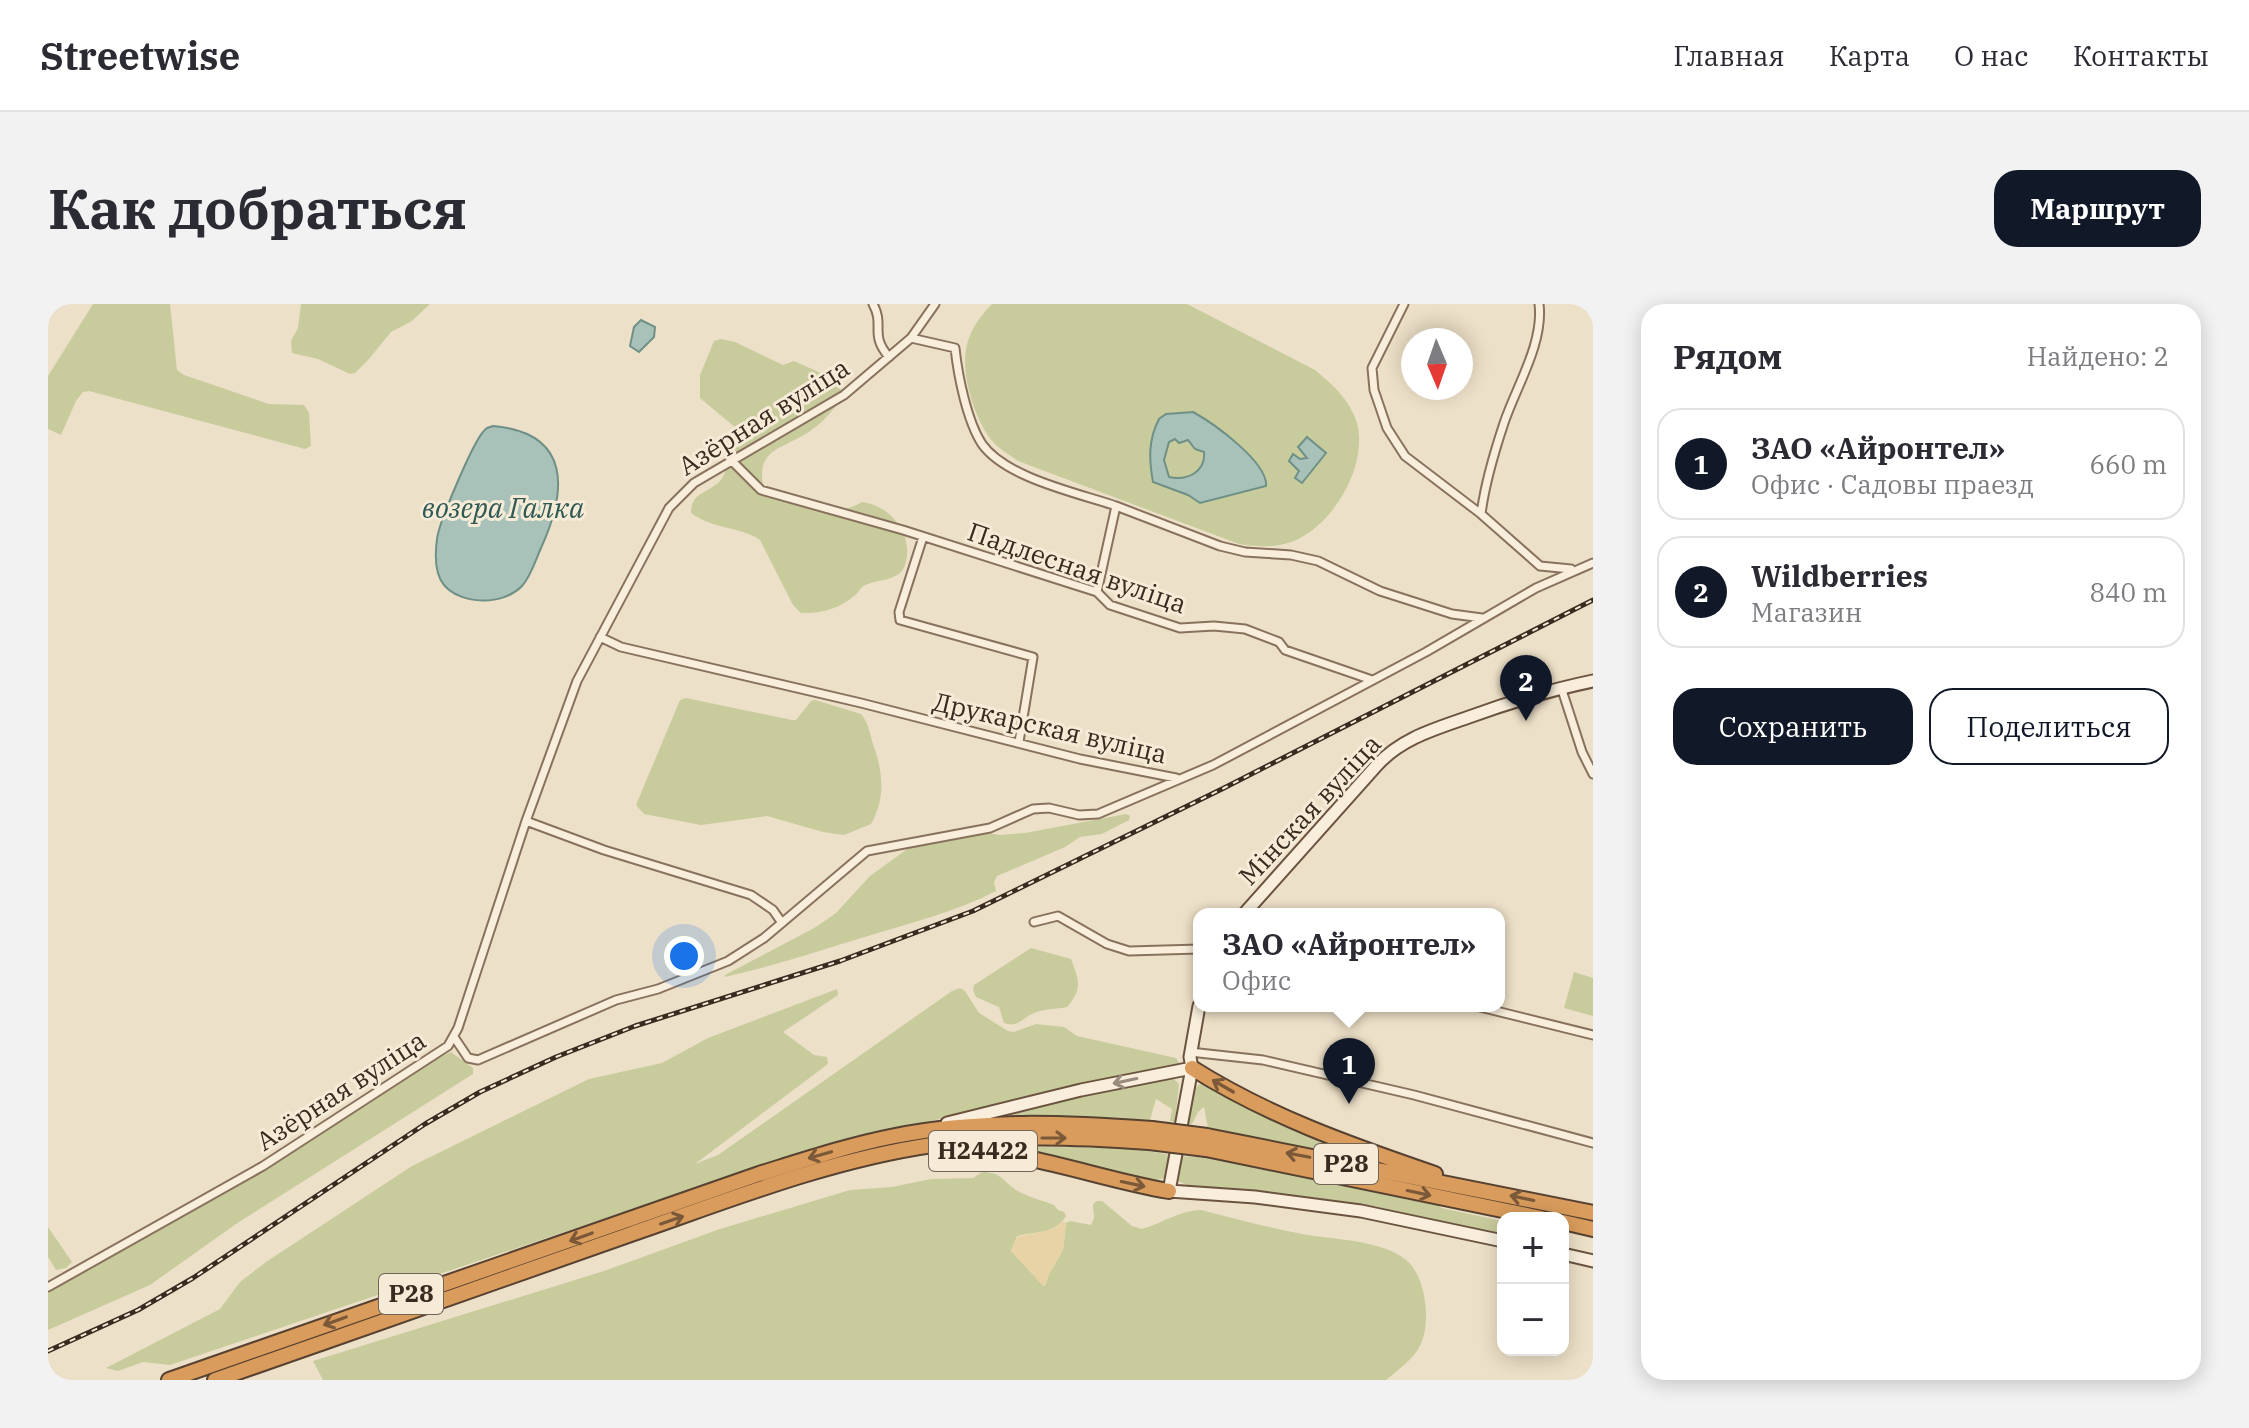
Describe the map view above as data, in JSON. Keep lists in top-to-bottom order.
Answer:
{
  "streets": {
    "highway": ["Н24422", "Р28"],
    "street": [
      "Азёрная вуліца",
      "Падлесная вуліца",
      "Друкарская вуліца",
      "Мінская вуліца"
    ]
  },
  "crossings": [
    ["Азёрная вуліца", "Падлесная вуліца"],
    ["Азёрная вуліца", "Друкарская вуліца"],
    ["Падлесная вуліца", "Друкарская вуліца"],
    ["Н24422", "Р28"]
  ],
  "water": ["возера Галка"],
  "north": "bottom",
  "page": {
    "header": "Streetwise",
    "nav": [
      "Главная",
      "Карта",
      "О нас",
      "Контакты"
    ],
    "buttons": [
      "Маршрут",
      ["Сохранить", "Поделиться"]
    ],
    "title": "Как добраться",
    "heading": ["Рядом", "Найдено: 2"],
    "list": [
      {
        "mark": "1",
        "name": "ЗАО «Айронтел»",
        "note": "Офис · Садовы праезд",
        "value": "660 m"
      },
      {
        "mark": "2",
        "name": "Wildberries",
        "note": "Магазин",
        "value": "840 m"
      }
    ],
    "pins": ["2", "1"],
    "popup": ["ЗАО «Айронтел»", "Офис"],
    "map_buttons": ["+", "−"]
  }
}
